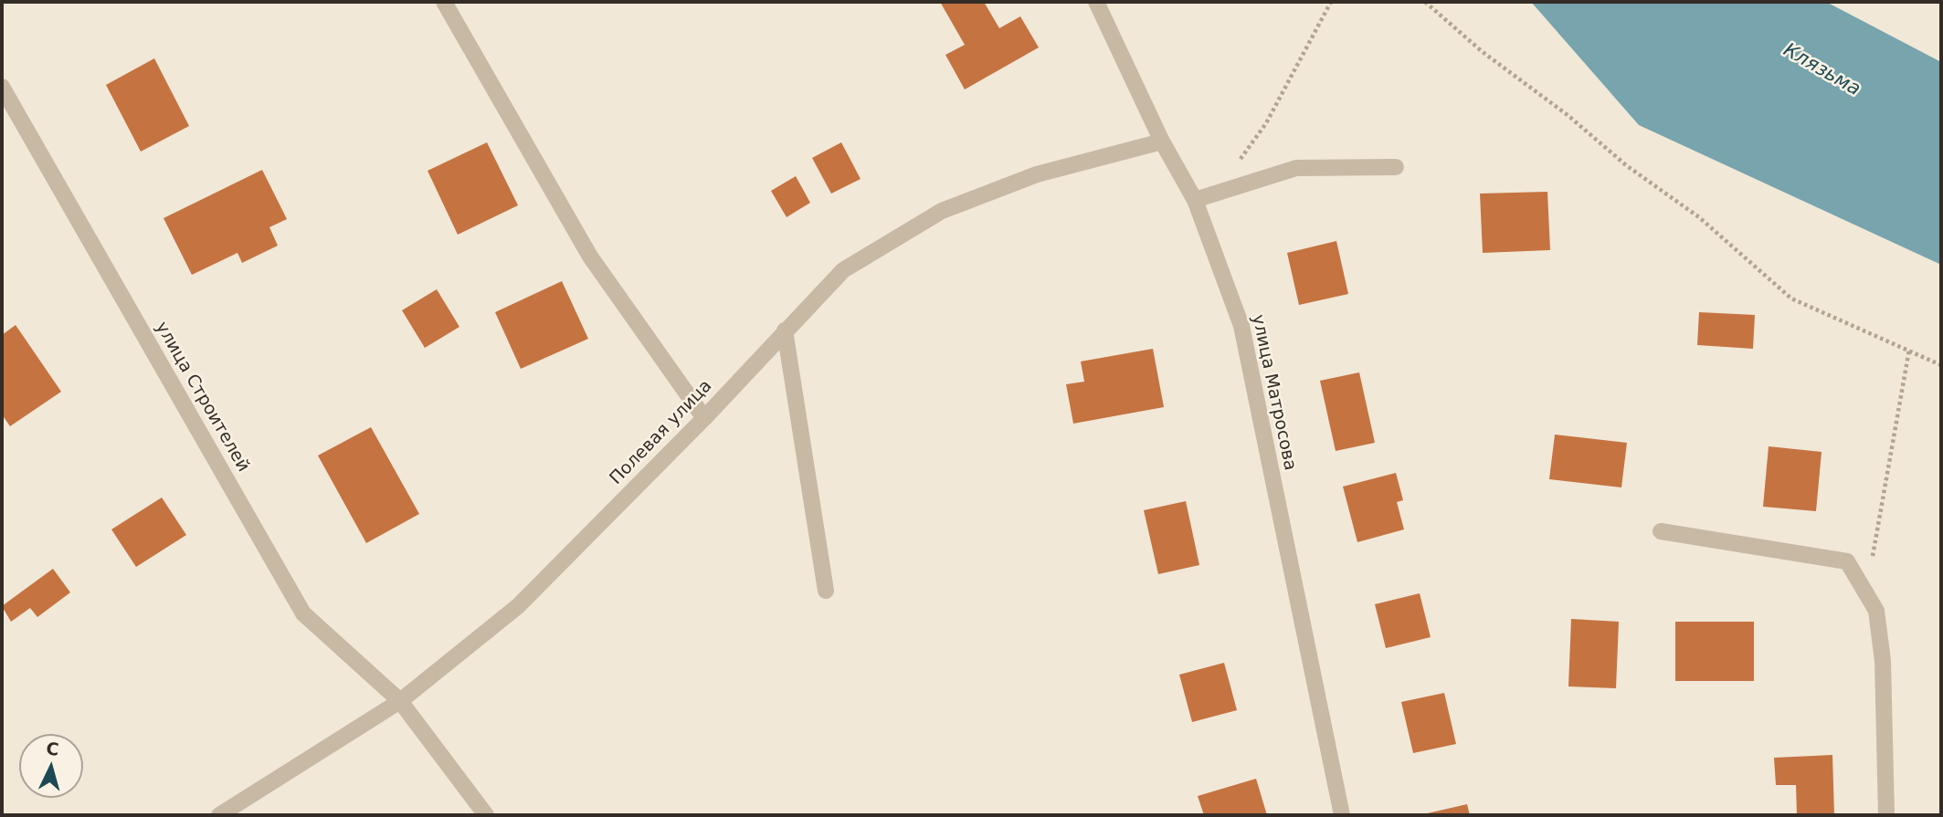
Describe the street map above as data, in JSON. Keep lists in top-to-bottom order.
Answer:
{
  "streets": {
    "street": ["улица Матросова", "улица Строителей", "Полевая улица"]
  },
  "crossings": [
    ["улица Матросова", "Полевая улица"],
    ["улица Строителей", "Полевая улица"]
  ],
  "water": ["Клязьма"],
  "north": "top"
}
